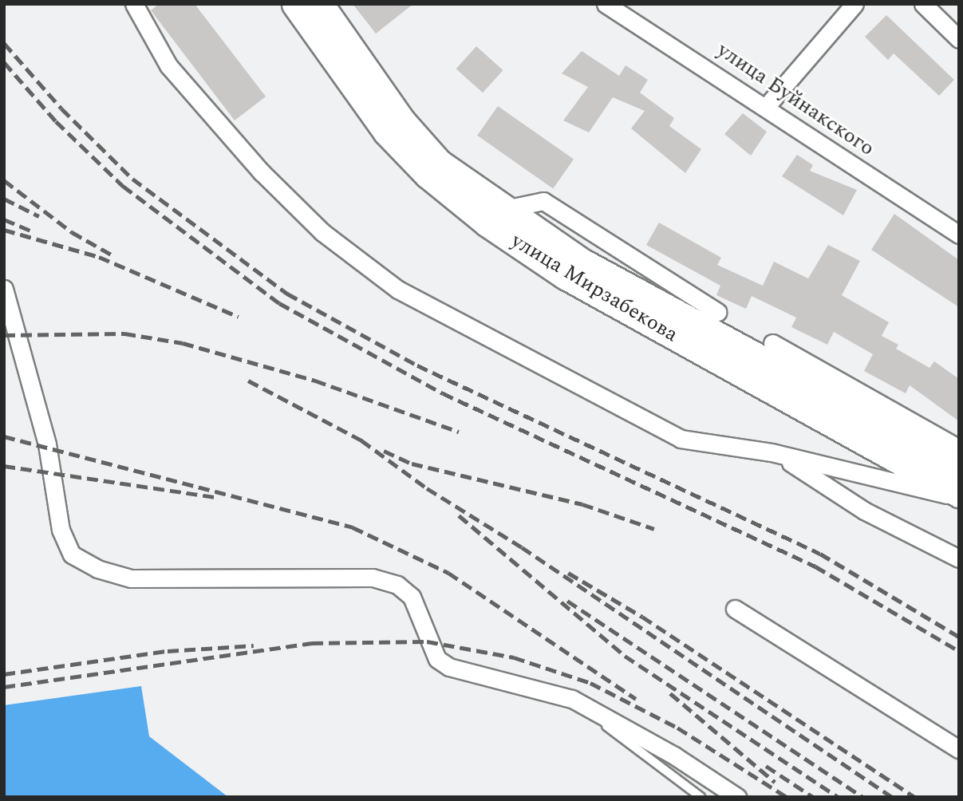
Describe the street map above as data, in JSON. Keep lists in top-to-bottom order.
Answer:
{
  "streets": {
    "main road": ["улица Мирзабекова"],
    "street": ["улица Буйнакского"]
  }
}
